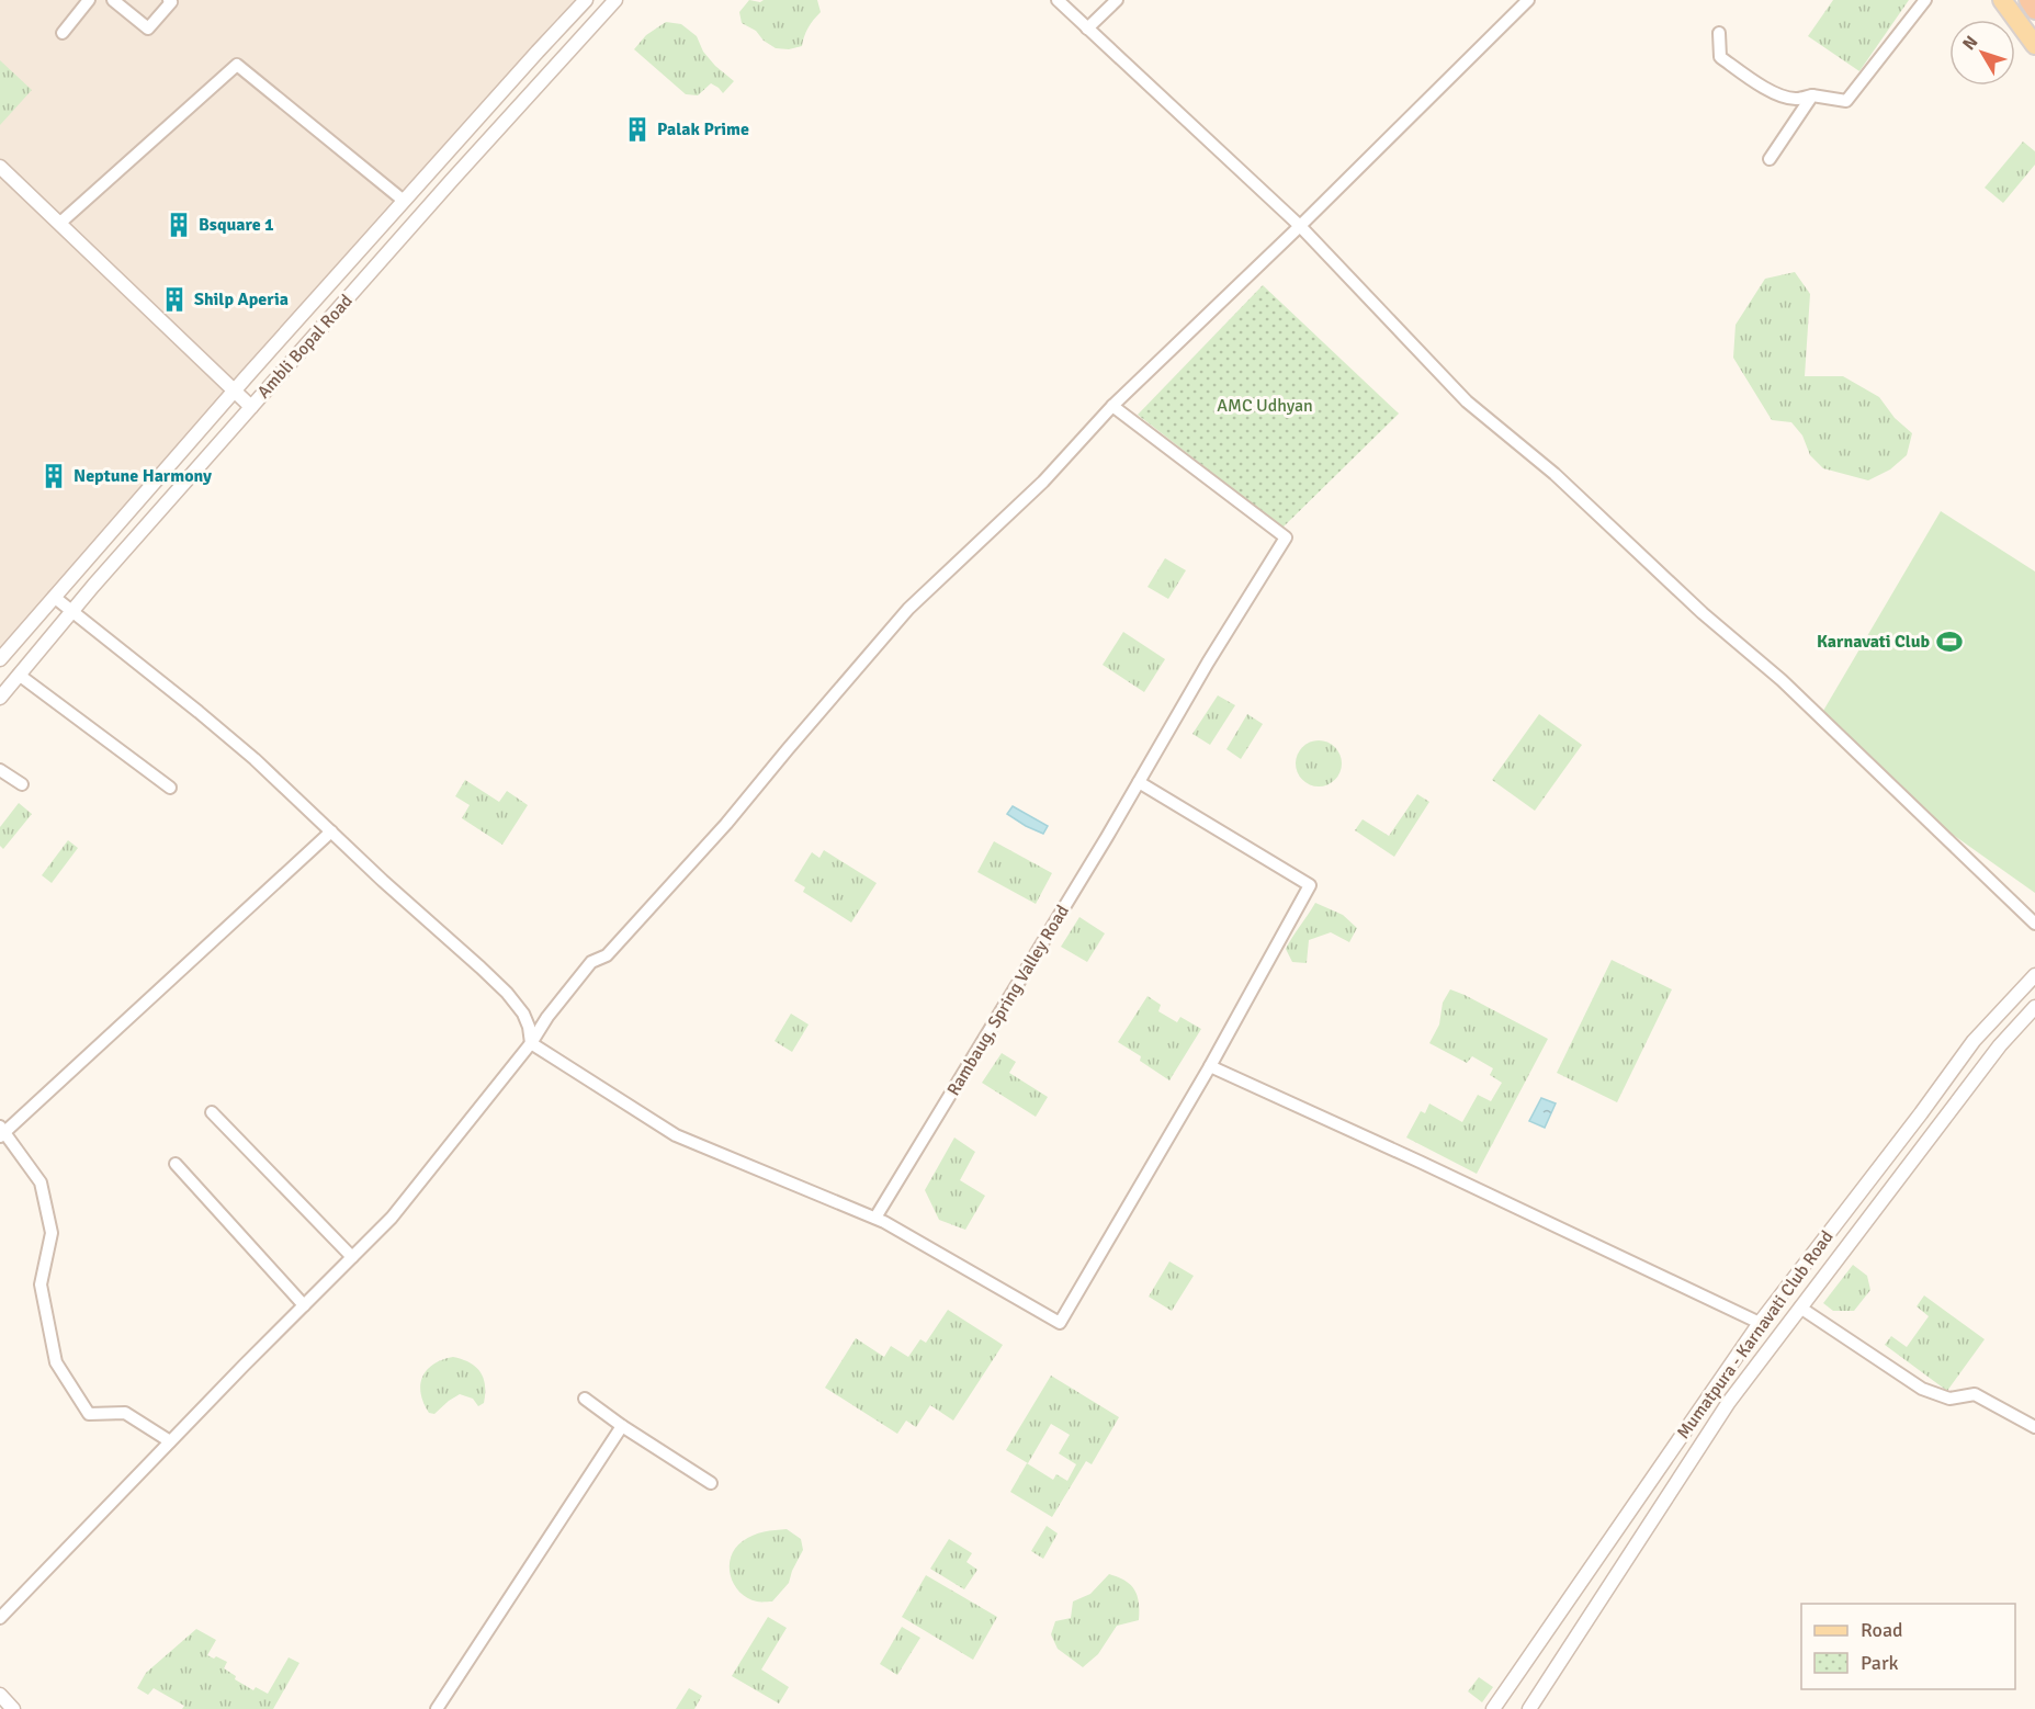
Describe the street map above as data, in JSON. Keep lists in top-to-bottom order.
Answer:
{
  "streets": {
    "street": ["Ambli Bopal Road", "Rambaug, Spring Valley Road", "Mumatpura - Karnavati Club Road"]
  },
  "parks": ["AMC Udhyan"],
  "places": {
    "building": [
      "Palak Prime",
      "Bsquare 1",
      "Shilp Aperia",
      "Neptune Harmony"
    ],
    "sports": ["Karnavati Club"]
  },
  "legend": ["Road", "Park"],
  "north": "top left"
}
